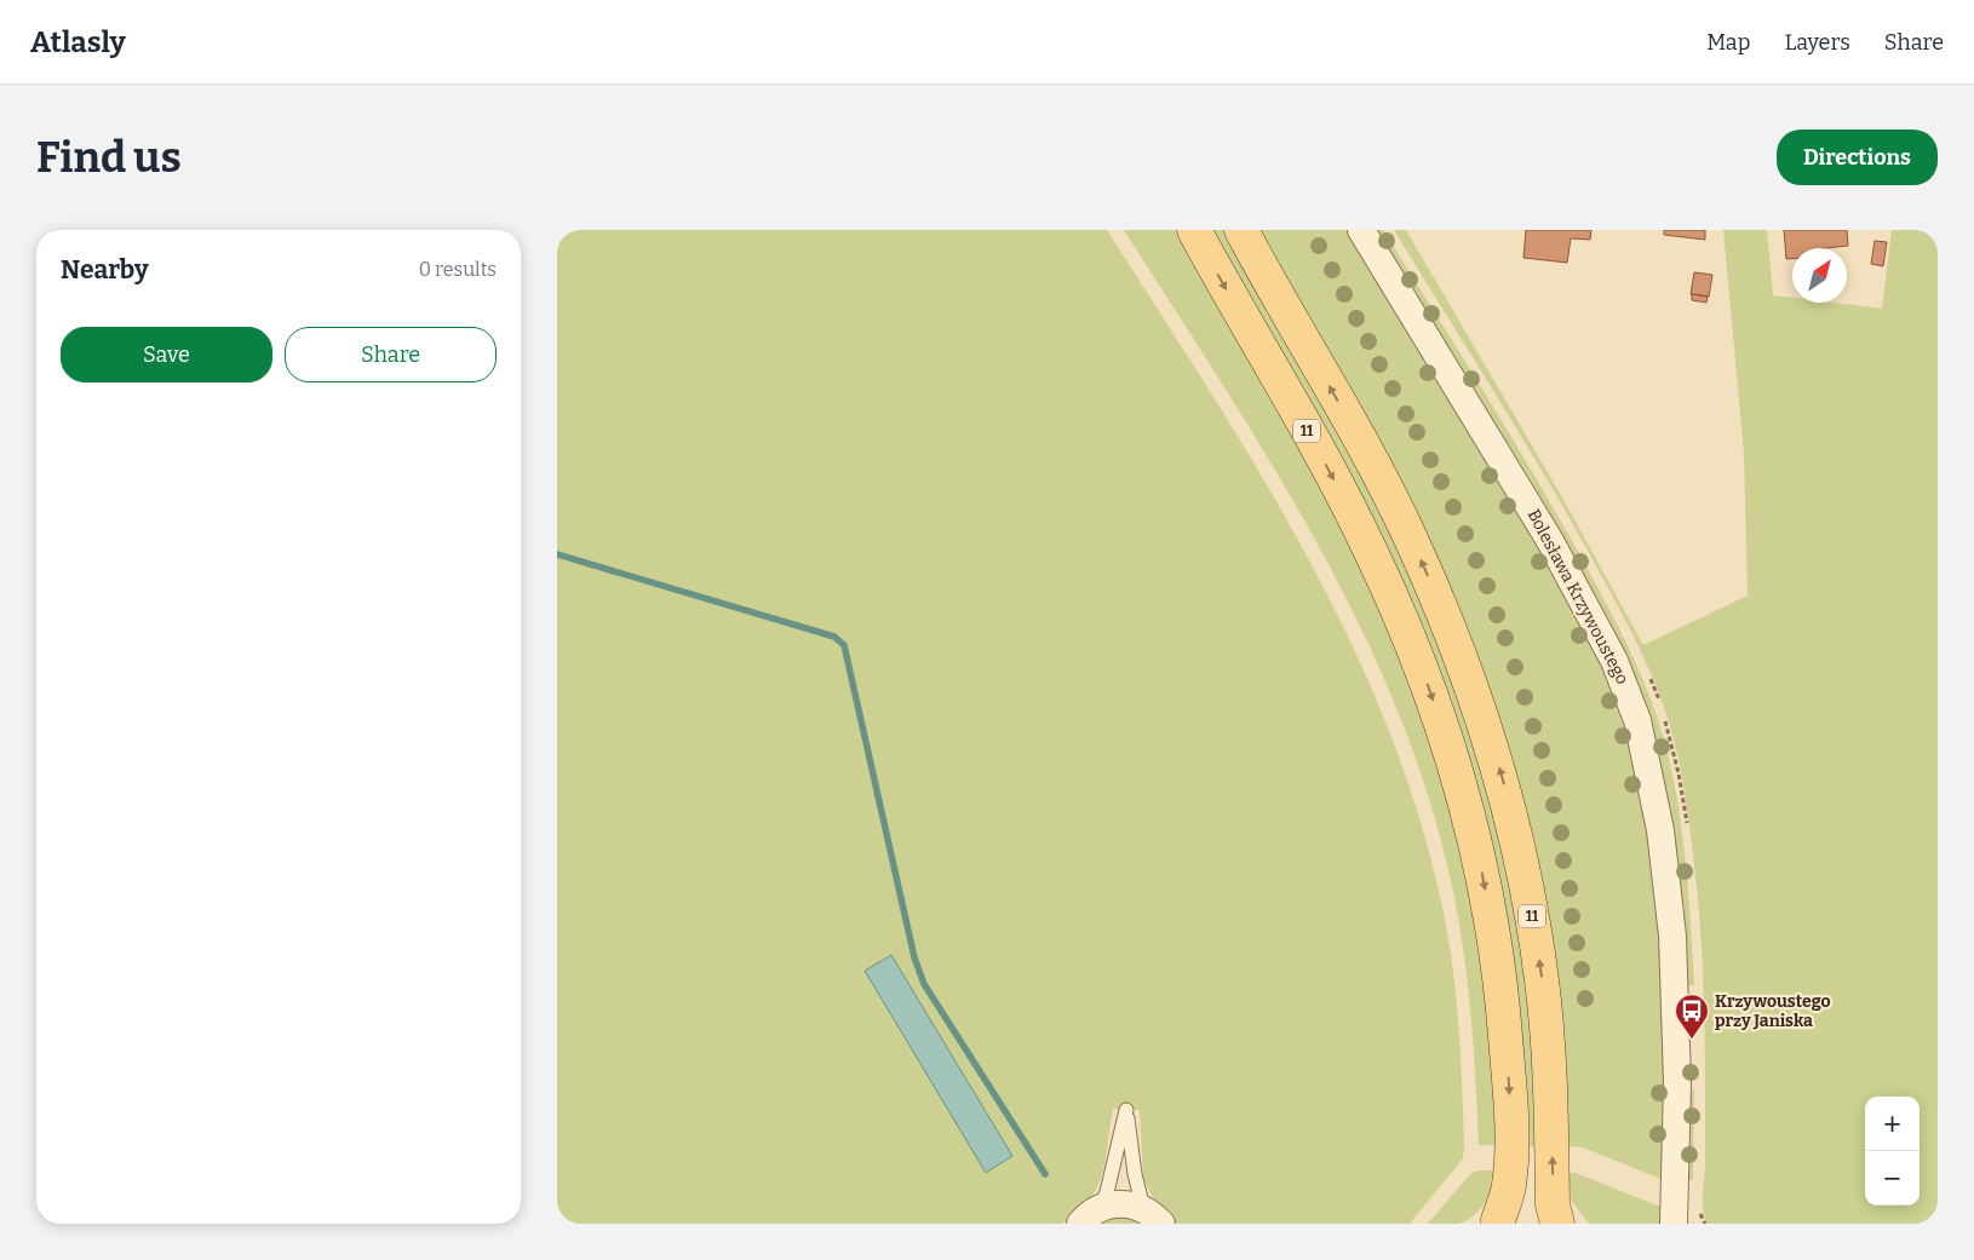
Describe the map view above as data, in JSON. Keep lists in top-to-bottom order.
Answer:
{
  "streets": {
    "main road": ["11"],
    "street": ["Bolesława Krzywoustego"]
  },
  "places": {
    "bus stop": ["Krzywoustego przy Janiska"]
  },
  "north": "top right",
  "page": {
    "header": "Atlasly",
    "nav": ["Map", "Layers", "Share"],
    "buttons": [
      "Directions",
      ["Save", "Share"]
    ],
    "title": "Find us",
    "heading": ["Nearby", "0 results"],
    "map_buttons": ["+", "−"]
  }
}
